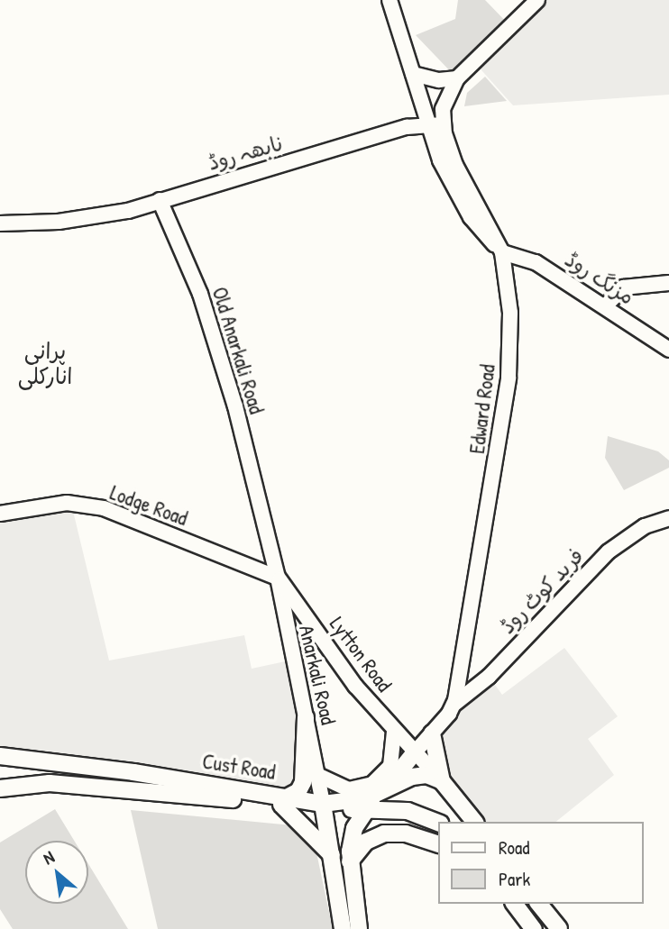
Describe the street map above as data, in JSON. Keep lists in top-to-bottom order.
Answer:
{
  "streets": {
    "main road": [
      "نابھہ روڈ",
      "مزنگ روڈ",
      "Old Anarkali Road",
      "Edward Road",
      "Lodge Road",
      "فرید کوٹ روڈ",
      "Lytton Road",
      "Anarkali Road",
      "Cust Road"
    ]
  },
  "crossings": [
    ["نابھہ روڈ", "Old Anarkali Road"],
    ["مزنگ روڈ", "Edward Road"],
    ["Old Anarkali Road", "Anarkali Road"],
    ["Edward Road", "فرید کوٹ روڈ"],
    ["Lodge Road", "Lytton Road"],
    ["Lodge Road", "Anarkali Road"],
    ["فرید کوٹ روڈ", "Lytton Road"],
    ["Lytton Road", "Anarkali Road"],
    ["Lytton Road", "Cust Road"],
    ["Anarkali Road", "Cust Road"]
  ],
  "districts": ["پرانی انارکلی"],
  "legend": ["Road", "Park"],
  "north": "top left"
}
